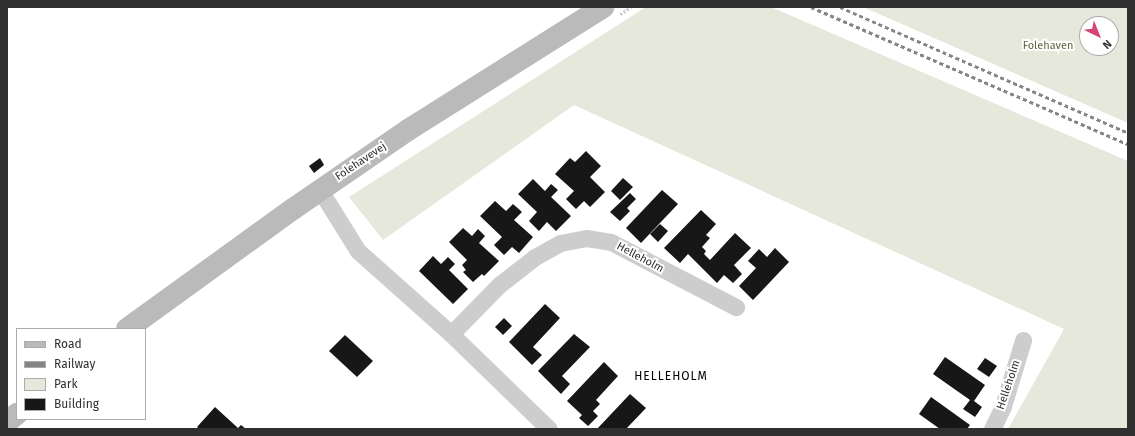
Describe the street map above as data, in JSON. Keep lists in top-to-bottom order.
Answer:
{
  "streets": {
    "street": ["Folehavevej", "Helleholm"]
  },
  "districts": ["HELLEHOLM"],
  "parks": ["Folehaven"],
  "legend": [
    "Road",
    "Railway",
    "Park",
    "Building"
  ],
  "north": "bottom right"
}
